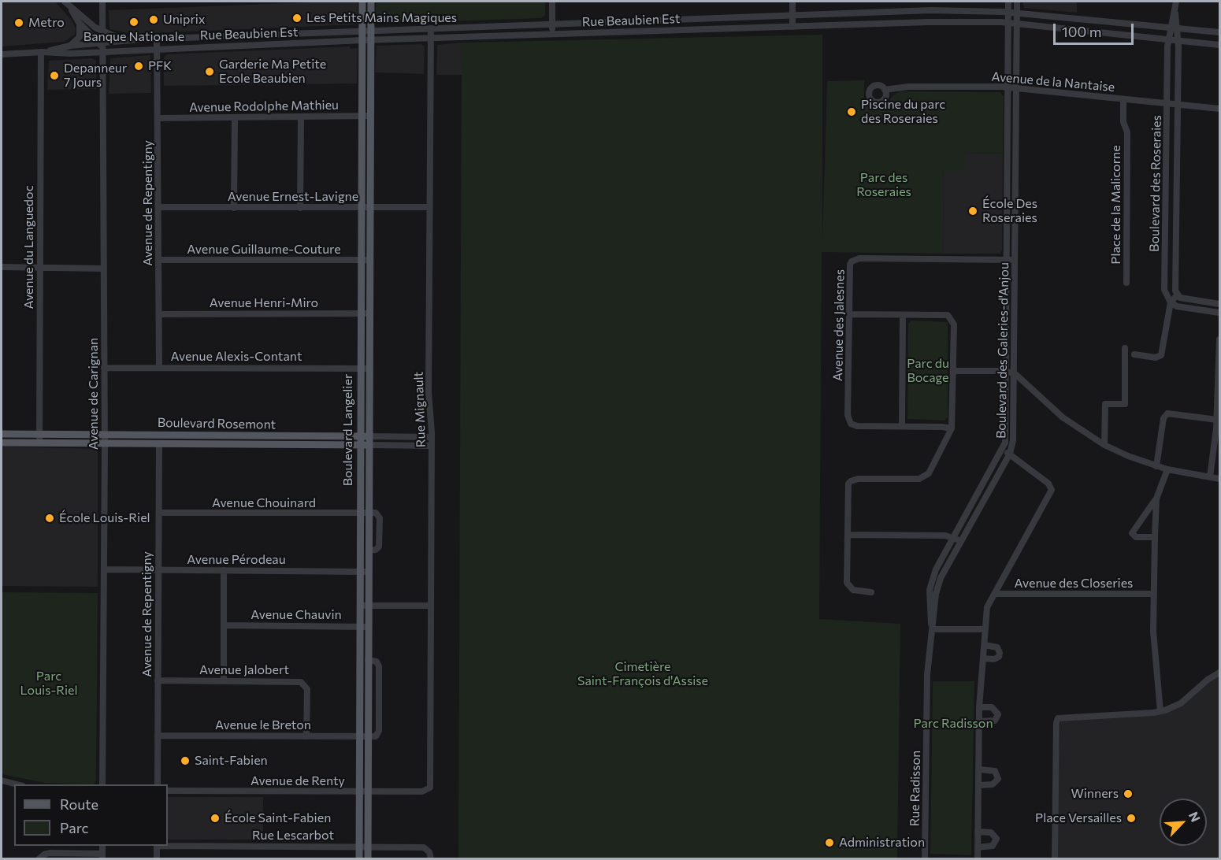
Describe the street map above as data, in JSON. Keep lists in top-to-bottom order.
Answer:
{
  "streets": {
    "main road": ["Boulevard Rosemont", "Boulevard Langelier"],
    "street": [
      "Rue Beaubien Est",
      "Avenue de la Nantaise",
      "Avenue Rodolphe Mathieu",
      "Boulevard des Roseraies",
      "Avenue Ernest-Lavigne",
      "Avenue de Repentigny",
      "Place de la Malicorne",
      "Avenue du Languedoc",
      "Avenue Guillaume-Couture",
      "Avenue Henri-Miro",
      "Avenue des Jalesnes",
      "Boulevard des Galeries-d'Anjou",
      "Avenue Alexis-Contant",
      "Avenue de Carignan",
      "Rue Mignault",
      "Avenue Chouinard",
      "Avenue Pérodeau",
      "Avenue des Closeries",
      "Avenue Chauvin",
      "Avenue Jalobert",
      "Avenue le Breton",
      "Avenue de Renty",
      "Rue Radisson",
      "Rue Lescarbot"
    ]
  },
  "crossings": [
    ["Rue Beaubien Est", "Boulevard des Roseraies"],
    ["Rue Beaubien Est", "Avenue de Repentigny"],
    ["Rue Beaubien Est", "Avenue du Languedoc"],
    ["Rue Beaubien Est", "Boulevard des Galeries-d'Anjou"],
    ["Rue Beaubien Est", "Avenue de Carignan"],
    ["Rue Beaubien Est", "Rue Mignault"],
    ["Rue Beaubien Est", "Boulevard Langelier"],
    ["Avenue de la Nantaise", "Boulevard des Roseraies"],
    ["Avenue de la Nantaise", "Place de la Malicorne"],
    ["Avenue de la Nantaise", "Boulevard des Galeries-d'Anjou"],
    ["Avenue Rodolphe Mathieu", "Avenue de Repentigny"],
    ["Avenue Rodolphe Mathieu", "Boulevard Langelier"],
    ["Avenue Ernest-Lavigne", "Avenue de Repentigny"],
    ["Avenue Ernest-Lavigne", "Rue Mignault"],
    ["Avenue Ernest-Lavigne", "Boulevard Langelier"],
    ["Avenue de Repentigny", "Avenue Guillaume-Couture"],
    ["Avenue de Repentigny", "Avenue Henri-Miro"],
    ["Avenue de Repentigny", "Avenue Alexis-Contant"],
    ["Avenue de Repentigny", "Boulevard Rosemont"],
    ["Avenue de Repentigny", "Avenue Chouinard"],
    ["Avenue de Repentigny", "Avenue Pérodeau"],
    ["Avenue de Repentigny", "Avenue Jalobert"],
    ["Avenue de Repentigny", "Avenue le Breton"],
    ["Avenue du Languedoc", "Boulevard Rosemont"],
    ["Avenue Guillaume-Couture", "Boulevard Langelier"],
    ["Avenue Henri-Miro", "Boulevard Langelier"],
    ["Avenue des Jalesnes", "Boulevard des Galeries-d'Anjou"],
    ["Boulevard des Galeries-d'Anjou", "Rue Radisson"],
    ["Avenue Alexis-Contant", "Avenue de Carignan"],
    ["Avenue Alexis-Contant", "Boulevard Langelier"],
    ["Avenue de Carignan", "Boulevard Rosemont"],
    ["Avenue de Carignan", "Avenue Pérodeau"],
    ["Rue Mignault", "Boulevard Rosemont"],
    ["Rue Mignault", "Avenue Chauvin"],
    ["Rue Mignault", "Avenue de Renty"],
    ["Boulevard Rosemont", "Boulevard Langelier"],
    ["Boulevard Langelier", "Avenue Chouinard"],
    ["Boulevard Langelier", "Avenue Pérodeau"],
    ["Boulevard Langelier", "Avenue Chauvin"],
    ["Boulevard Langelier", "Avenue le Breton"],
    ["Boulevard Langelier", "Avenue de Renty"],
    ["Boulevard Langelier", "Rue Lescarbot"],
    ["Avenue Jalobert", "Avenue le Breton"]
  ],
  "parks": [
    "Parc des Roseraies",
    "Parc du Bocage",
    "Cimetière Saint-François d'Assise",
    "Parc Louis-Riel",
    "Parc Radisson"
  ],
  "places": [
    "Les Petits Mains Magiques",
    "Uniprix",
    "Banque Nationale",
    "Metro",
    "PFK",
    "Garderie Ma Petite Ecole Beaubien",
    "Depanneur 7 Jours",
    "Piscine du parc des Roseraies",
    "École Des Roseraies",
    "École Louis-Riel",
    "Saint-Fabien",
    "Winners",
    "École Saint-Fabien",
    "Place Versailles",
    "Administration"
  ],
  "legend": ["Route", "Parc"],
  "scale_bar": "100 m",
  "north": "top right"
}
